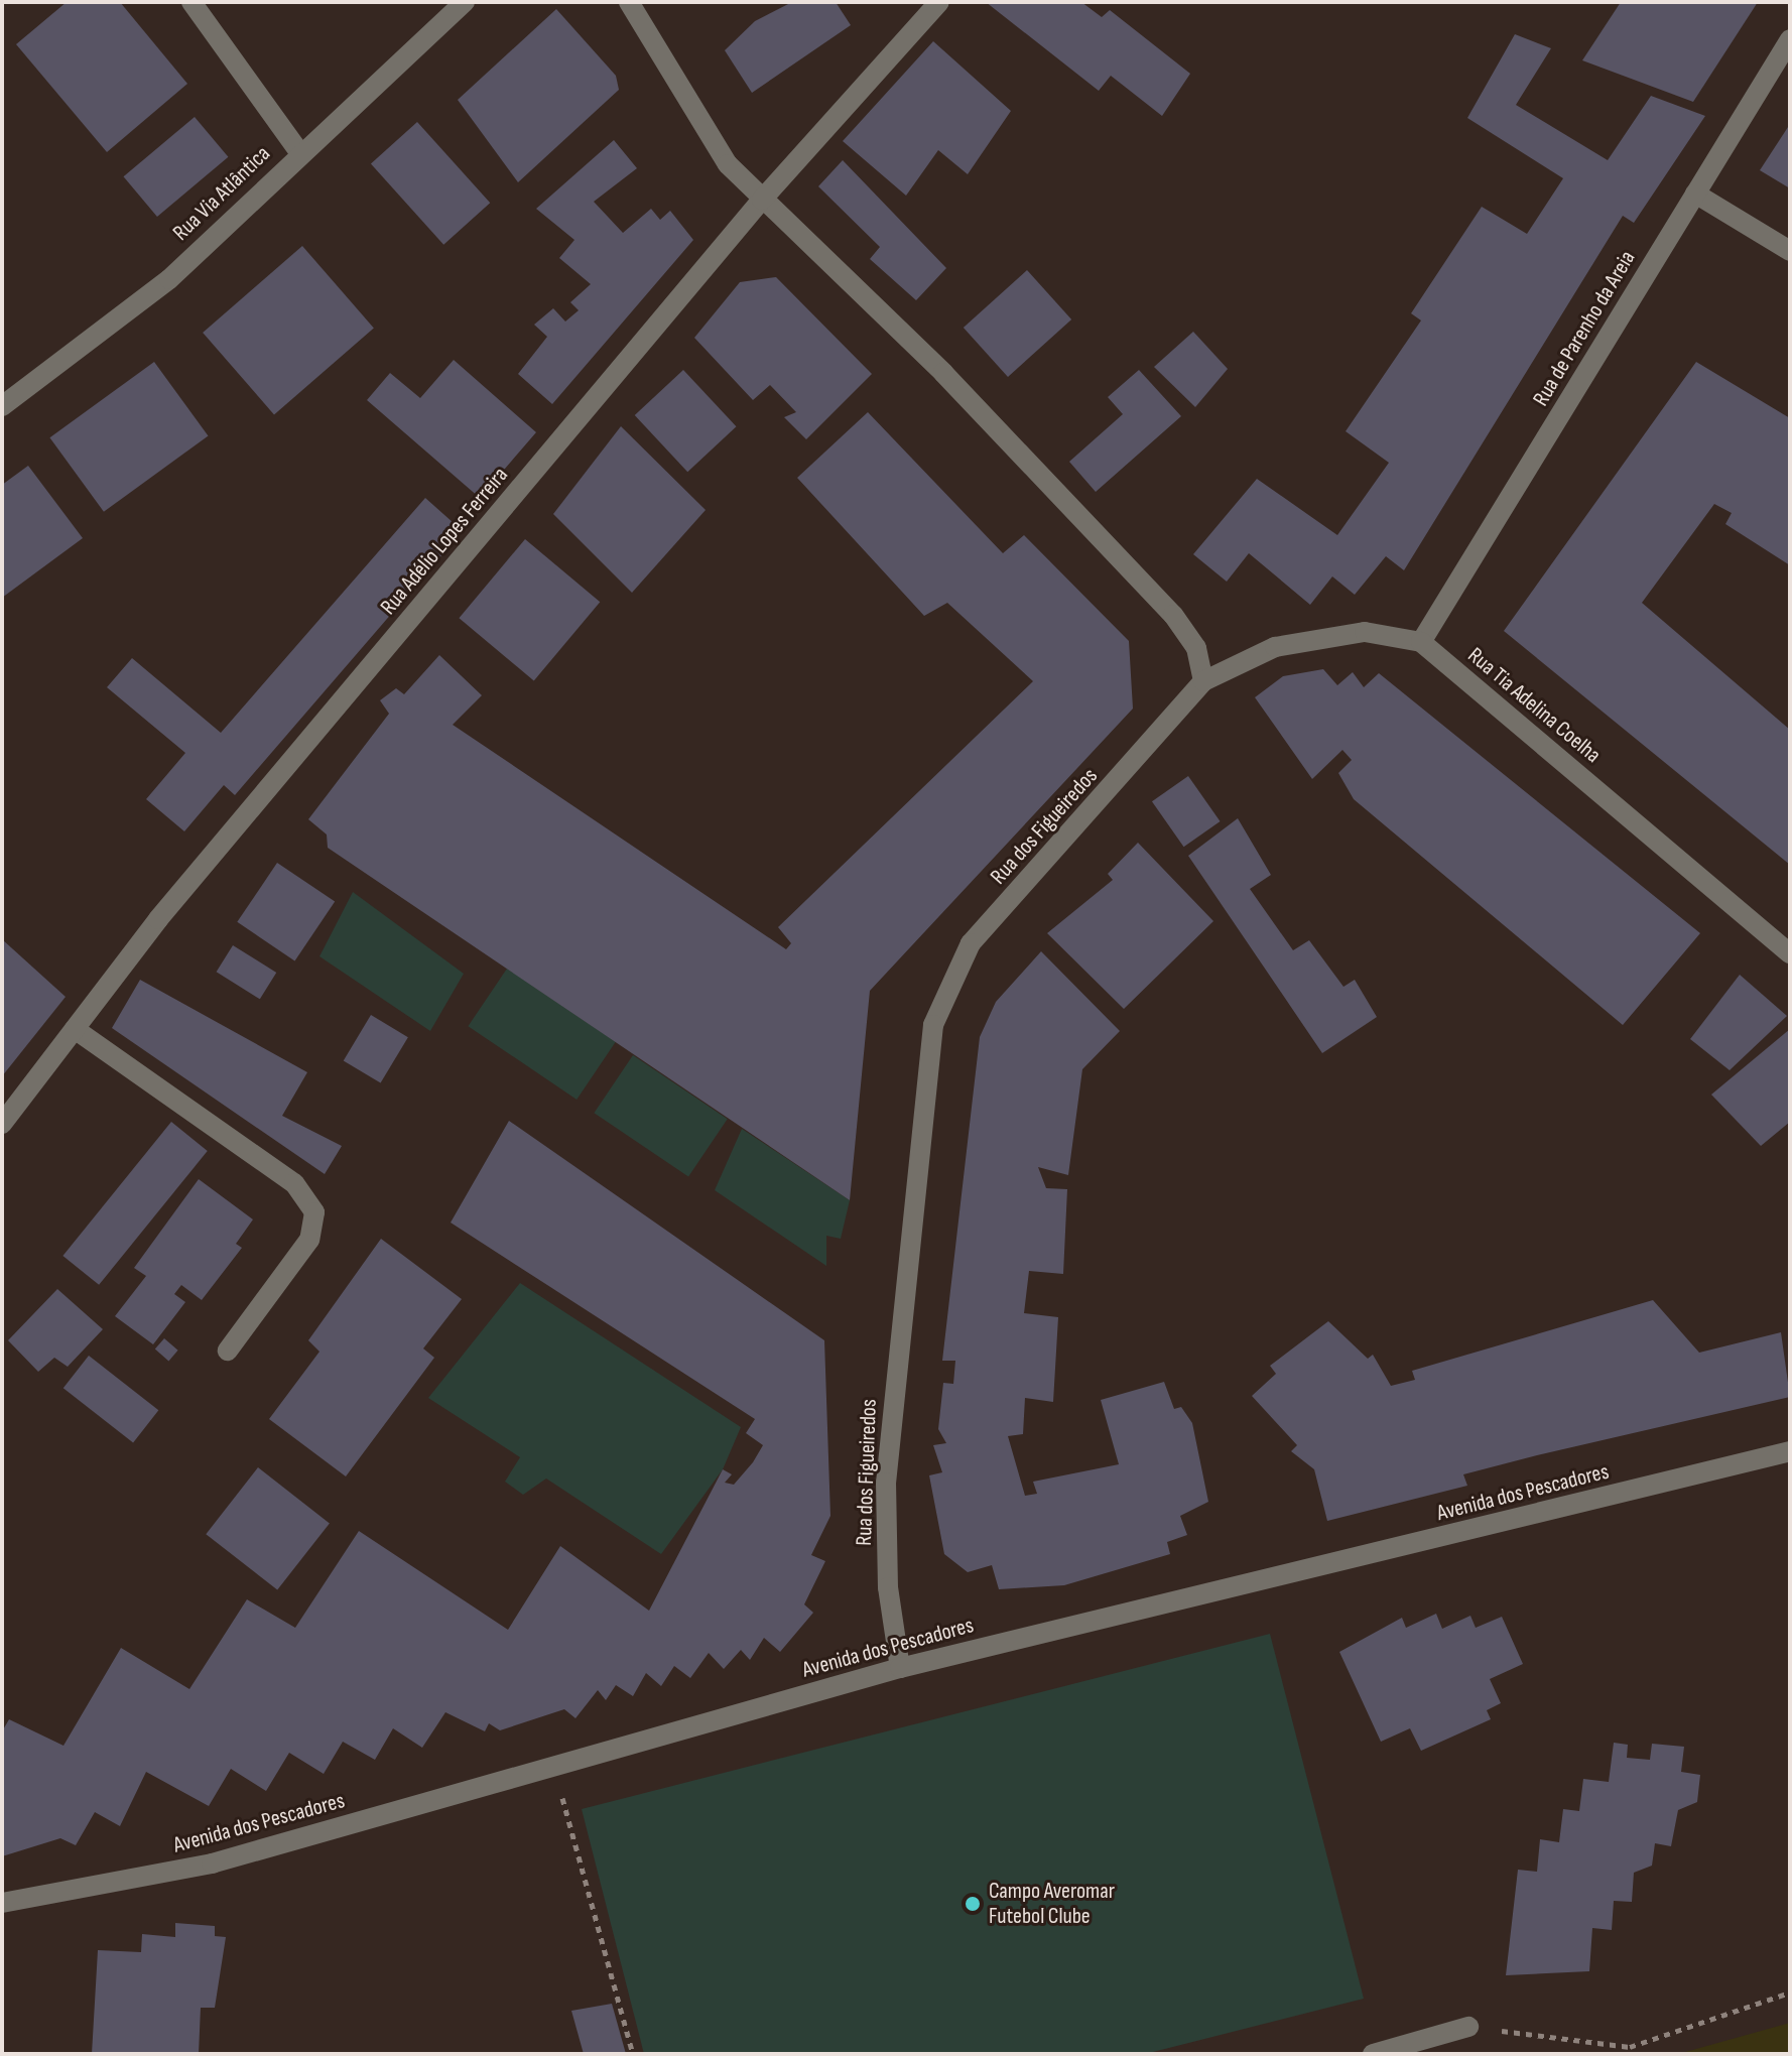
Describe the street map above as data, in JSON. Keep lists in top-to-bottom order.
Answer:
{
  "streets": {
    "street": [
      "Rua Via Atlântica",
      "Rua de Parenho da Areia",
      "Rua Adélio Lopes Ferreira",
      "Rua Tia Adelina Coelha",
      "Rua dos Figueiredos",
      "Avenida dos Pescadores"
    ]
  },
  "crossings": [
    ["Rua de Parenho da Areia", "Rua Tia Adelina Coelha"],
    ["Rua dos Figueiredos", "Avenida dos Pescadores"]
  ],
  "places": ["Campo Averomar Futebol Clube"]
}
